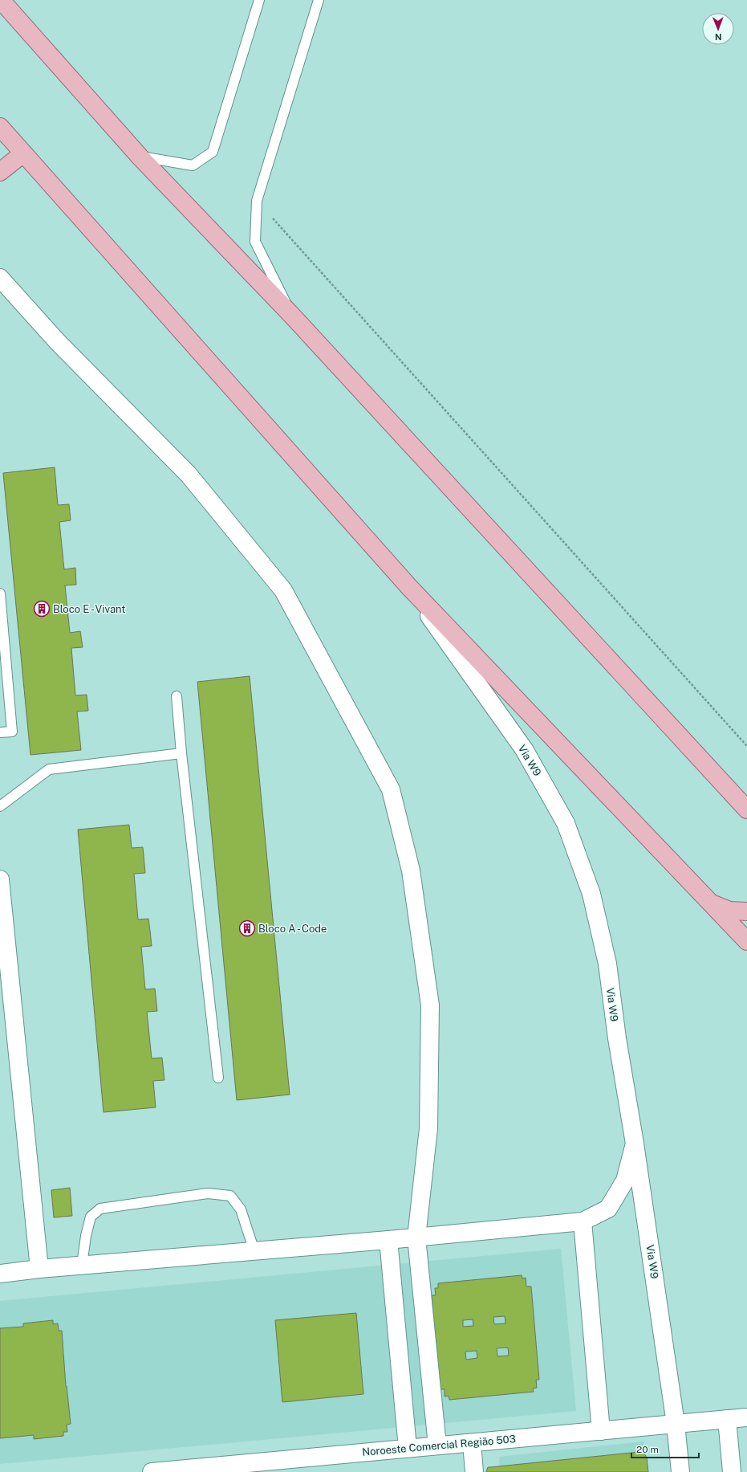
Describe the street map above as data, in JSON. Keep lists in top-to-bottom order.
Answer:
{
  "streets": {
    "street": ["Via W9", "Noroeste Comercial Região 503"]
  },
  "crossings": [
    ["Via W9", "Noroeste Comercial Região 503"]
  ],
  "places": {
    "building": ["Bloco E - Vivant", "Bloco A - Code"]
  },
  "scale_bar": "20 m",
  "north": "bottom"
}
